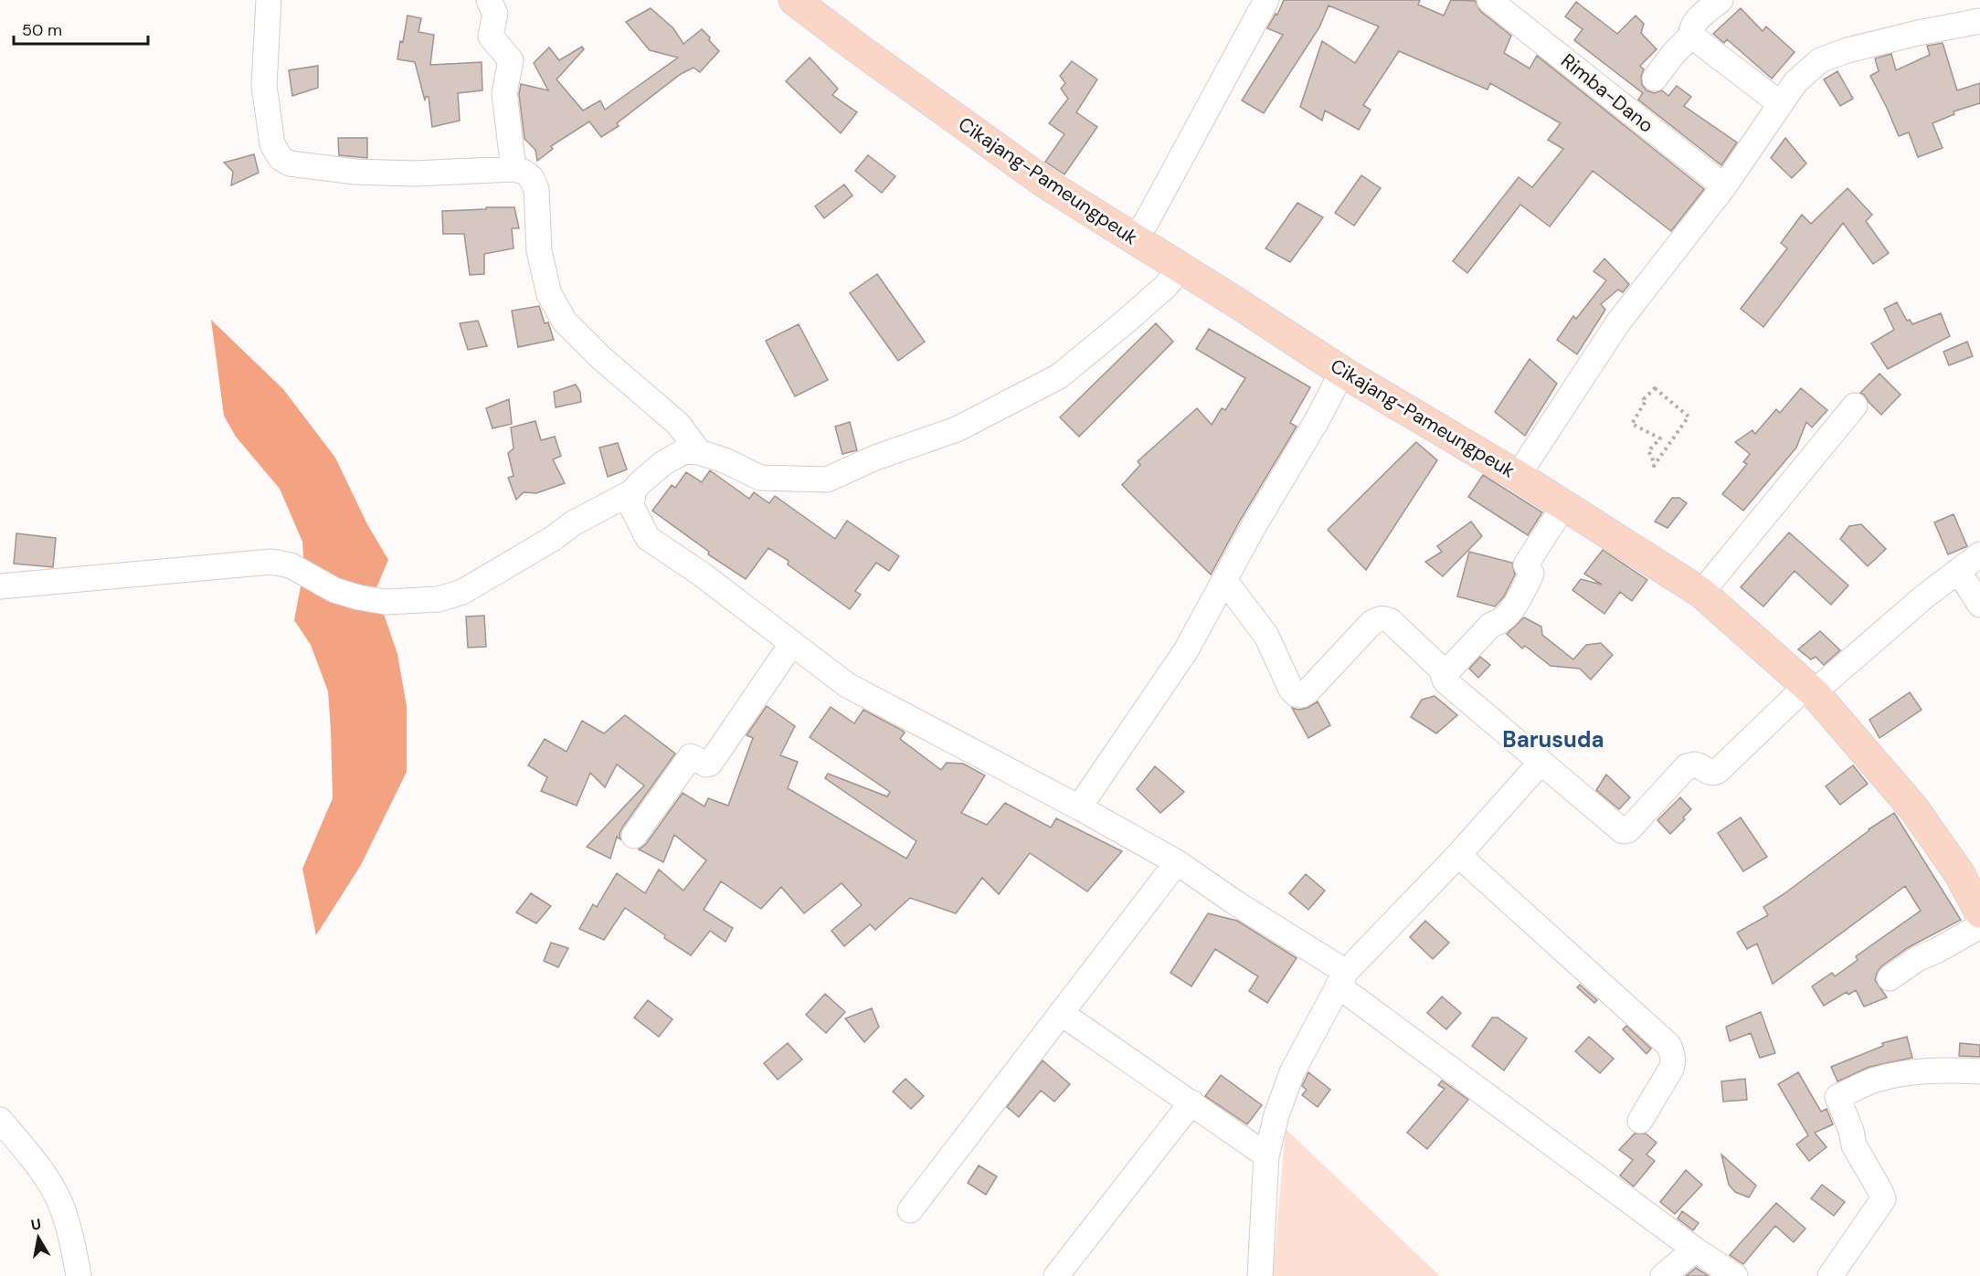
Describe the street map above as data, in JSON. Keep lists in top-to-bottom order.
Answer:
{
  "streets": {
    "main road": ["Cikajang-Pameungpeuk"],
    "street": ["Rimba-Dano"]
  },
  "districts": ["Barusuda"],
  "scale_bar": "50 m",
  "north": "top"
}
